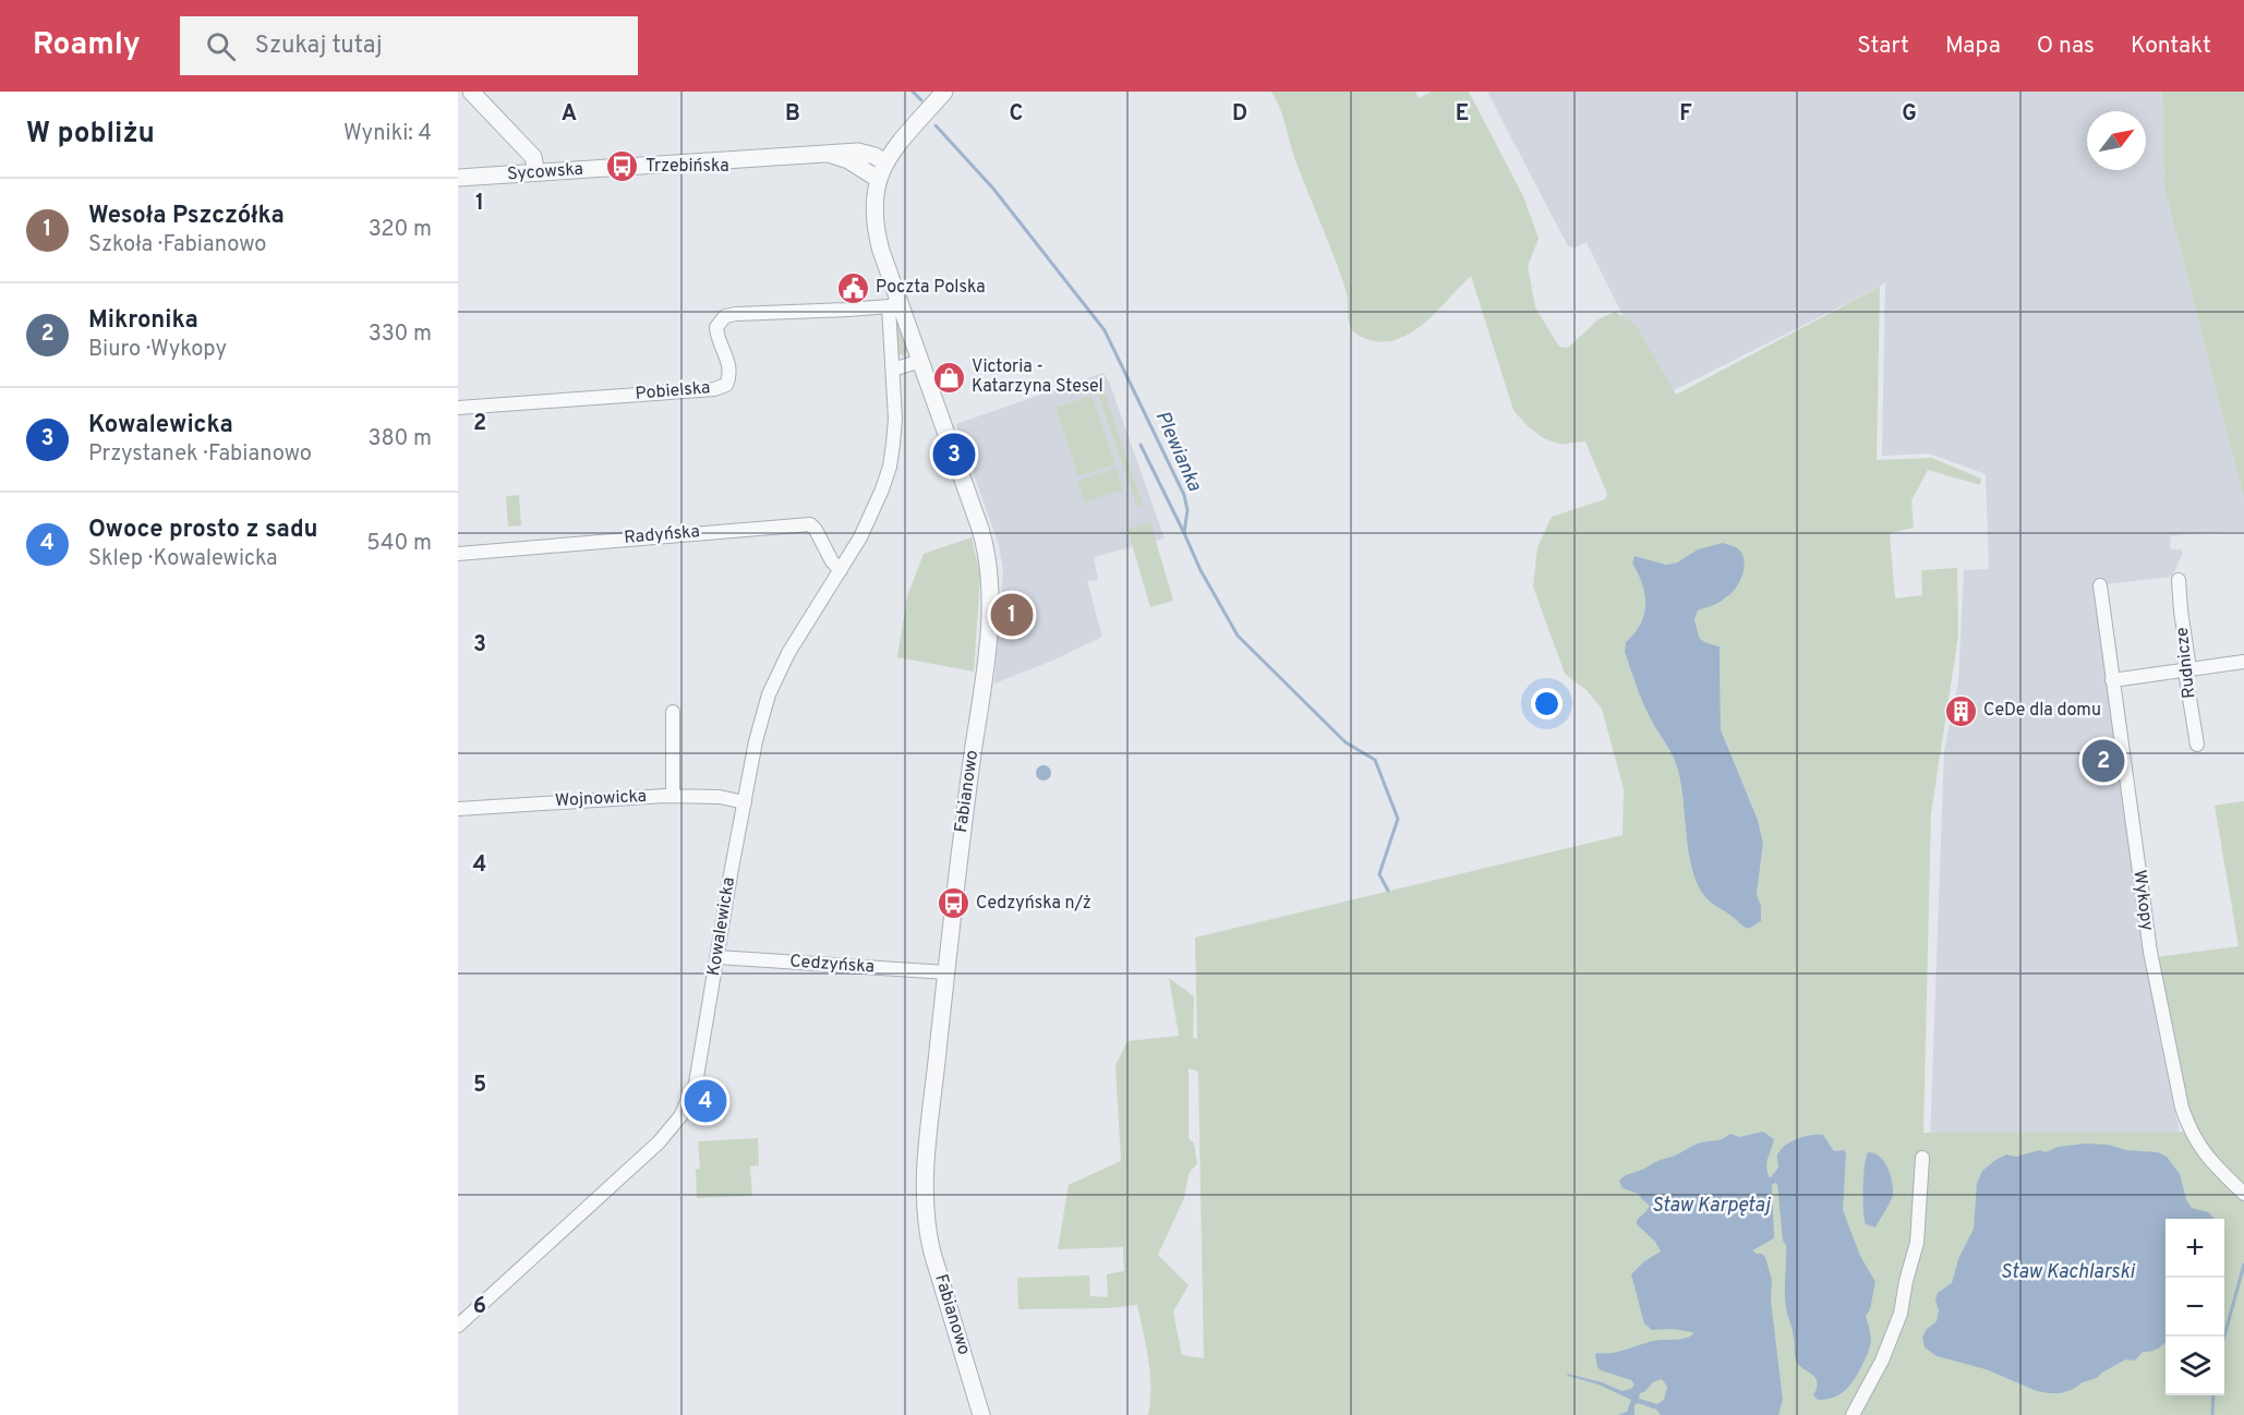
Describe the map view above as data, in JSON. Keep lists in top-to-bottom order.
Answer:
{
  "streets": {
    "street": [
      "Sycowska",
      "Pobielska",
      "Radyńska",
      "Rudnicze",
      "Fabianowo",
      "Wojnowicka",
      "Wykopy",
      "Kowalewicka",
      "Cedzyńska"
    ]
  },
  "crossings": [
    ["Sycowska", "Fabianowo"],
    ["Pobielska", "Fabianowo"],
    ["Pobielska", "Kowalewicka"],
    ["Radyńska", "Kowalewicka"],
    ["Fabianowo", "Kowalewicka"],
    ["Fabianowo", "Cedzyńska"],
    ["Wojnowicka", "Kowalewicka"],
    ["Kowalewicka", "Cedzyńska"]
  ],
  "water": ["Plewianka", "Staw Karpętaj", "Staw Kachlarski"],
  "places": {
    "bus stop": ["Trzebińska", "Cedzyńska n/ż"],
    "public building": ["Poczta Polska"],
    "shop": ["Victoria - Katarzyna Stesel"],
    "building": ["CeDe dla domu"]
  },
  "north": "top right",
  "page": {
    "header": "Roamly",
    "search": "Szukaj tutaj",
    "nav": [
      "Start",
      "Mapa",
      "O nas",
      "Kontakt"
    ],
    "heading": ["W pobliżu", "Wyniki: 4"],
    "list": [
      {
        "mark": "1",
        "name": "Wesoła Pszczółka",
        "note": "Szkoła · Fabianowo",
        "value": "320 m"
      },
      {
        "mark": "2",
        "name": "Mikronika",
        "note": "Biuro · Wykopy",
        "value": "330 m"
      },
      {
        "mark": "3",
        "name": "Kowalewicka",
        "note": "Przystanek · Fabianowo",
        "value": "380 m"
      },
      {
        "mark": "4",
        "name": "Owoce prosto z sadu",
        "note": "Sklep · Kowalewicka",
        "value": "540 m"
      }
    ],
    "pins": [
      "3",
      "1",
      "2",
      "4"
    ],
    "map_buttons": ["+", "−"]
  },
  "grid": {
    "columns": [
      "A",
      "B",
      "C",
      "D",
      "E",
      "F",
      "G"
    ],
    "rows": [
      "1",
      "2",
      "3",
      "4",
      "5",
      "6"
    ]
  }
}
